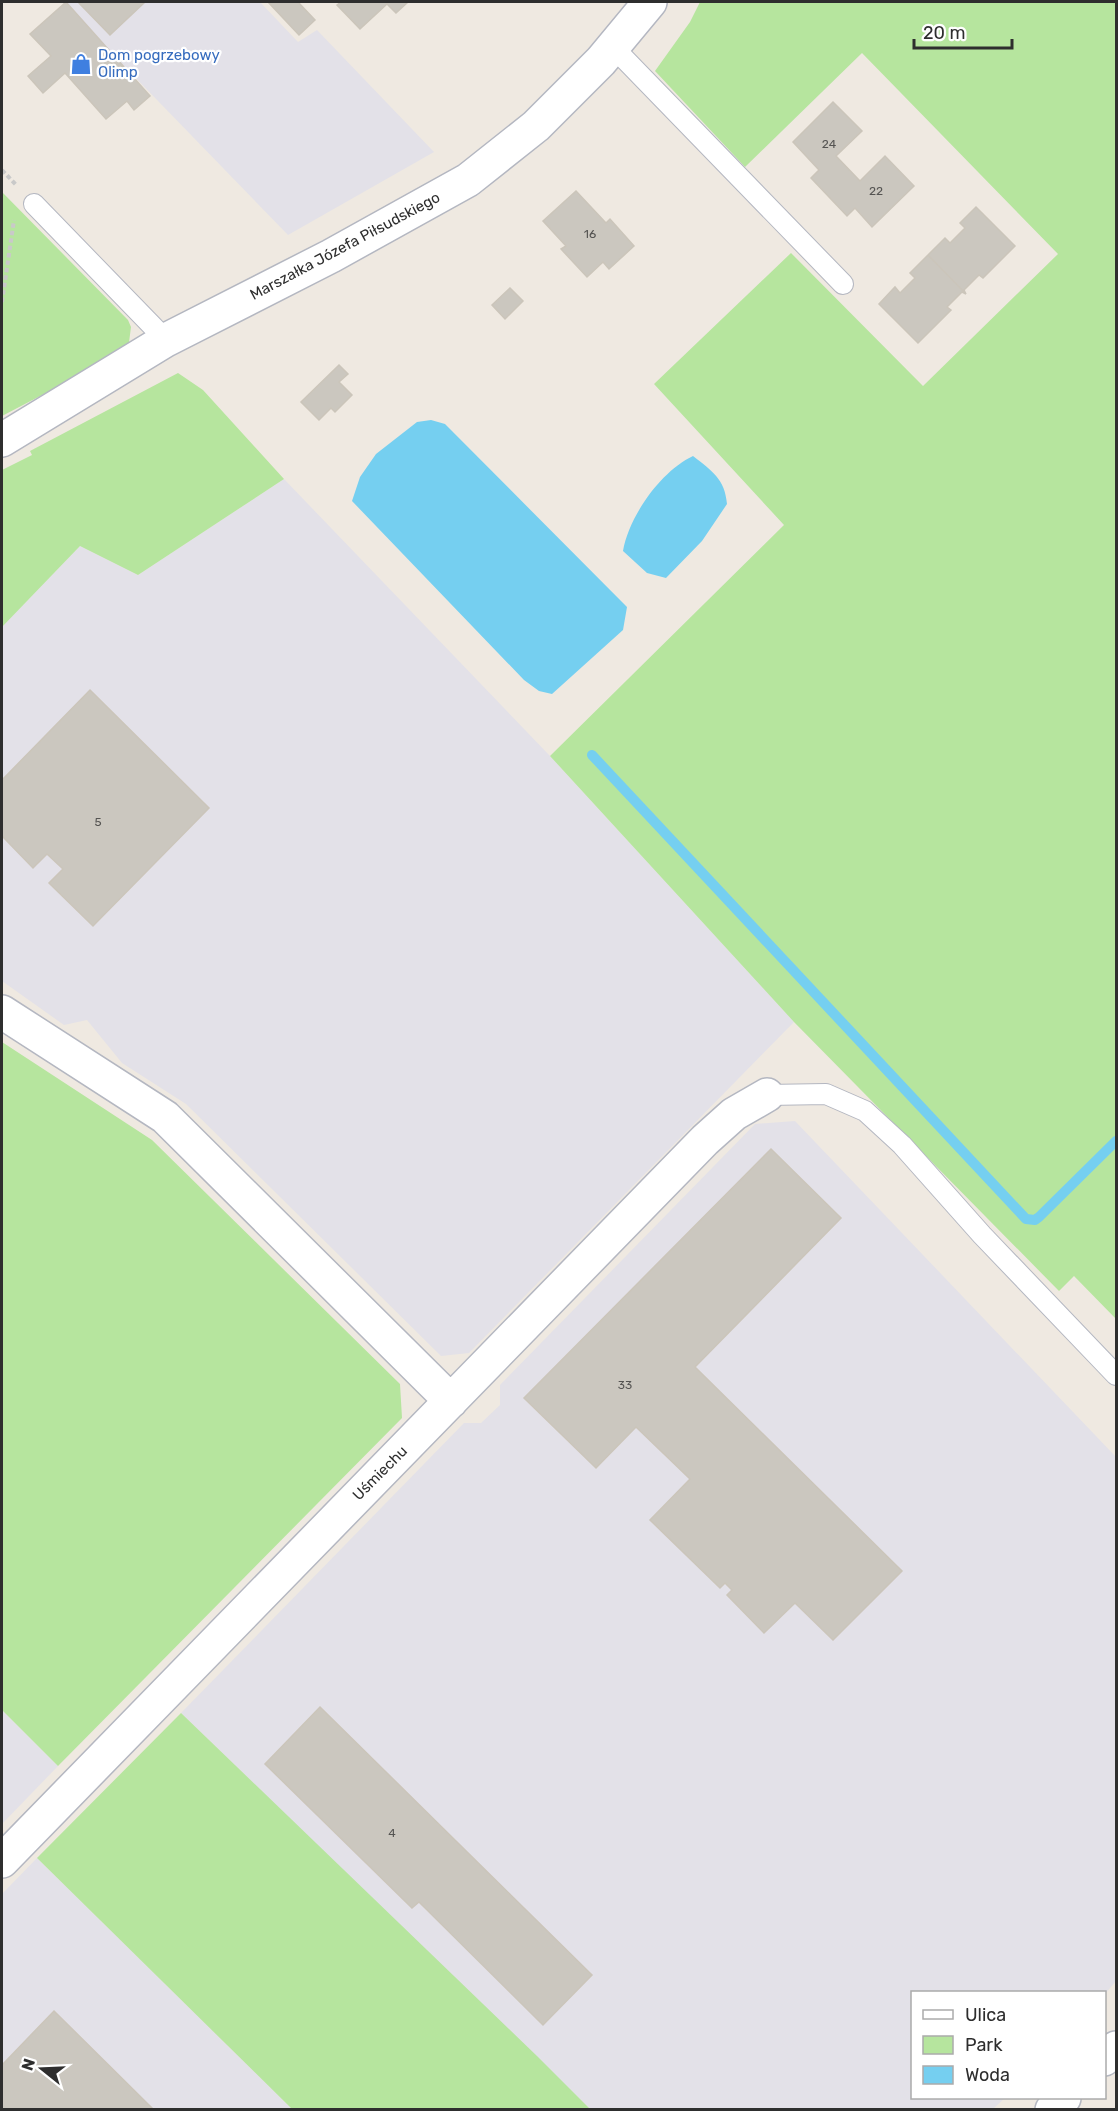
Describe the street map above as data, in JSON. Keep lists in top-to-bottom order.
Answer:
{
  "streets": {
    "street": ["Marszałka Józefa Piłsudskiego", "Uśmiechu"]
  },
  "places": {
    "shop": ["Dom pogrzebowy Olimp"]
  },
  "house_numbers": [
    "24",
    "22",
    "16",
    "5",
    "33",
    "4"
  ],
  "legend": ["Ulica", "Park", "Woda"],
  "scale_bar": "20 m",
  "north": "left"
}
